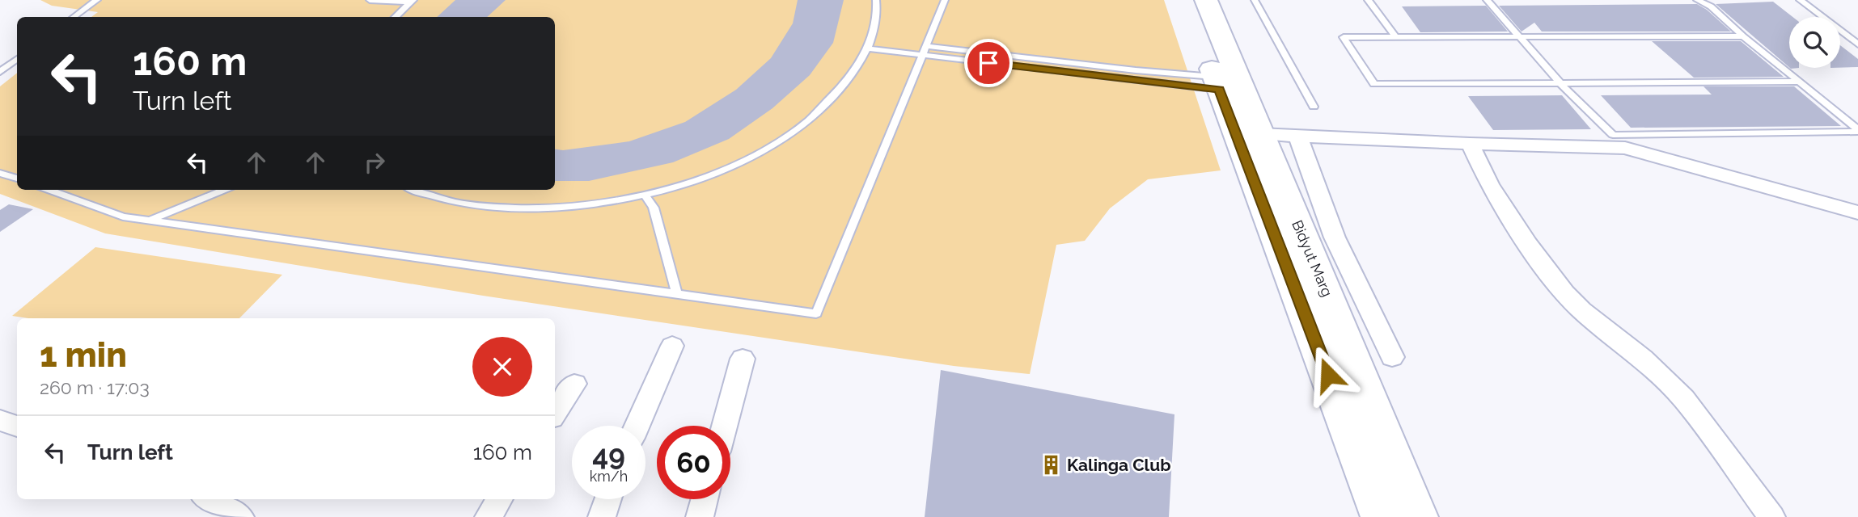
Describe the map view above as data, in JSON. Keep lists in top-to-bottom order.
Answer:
{
  "streets": {
    "main road": ["Bidyut Marg"]
  },
  "places": {
    "building": ["Kalinga Club"]
  },
  "page": {
    "turn": ["160 m", "Turn left"],
    "heading": ["1 min", "260 m · 17:03"],
    "list": [
      {
        "name": "Turn left",
        "value": "160 m"
      }
    ],
    "speed": "49 km/h",
    "limit": "60"
  }
}
